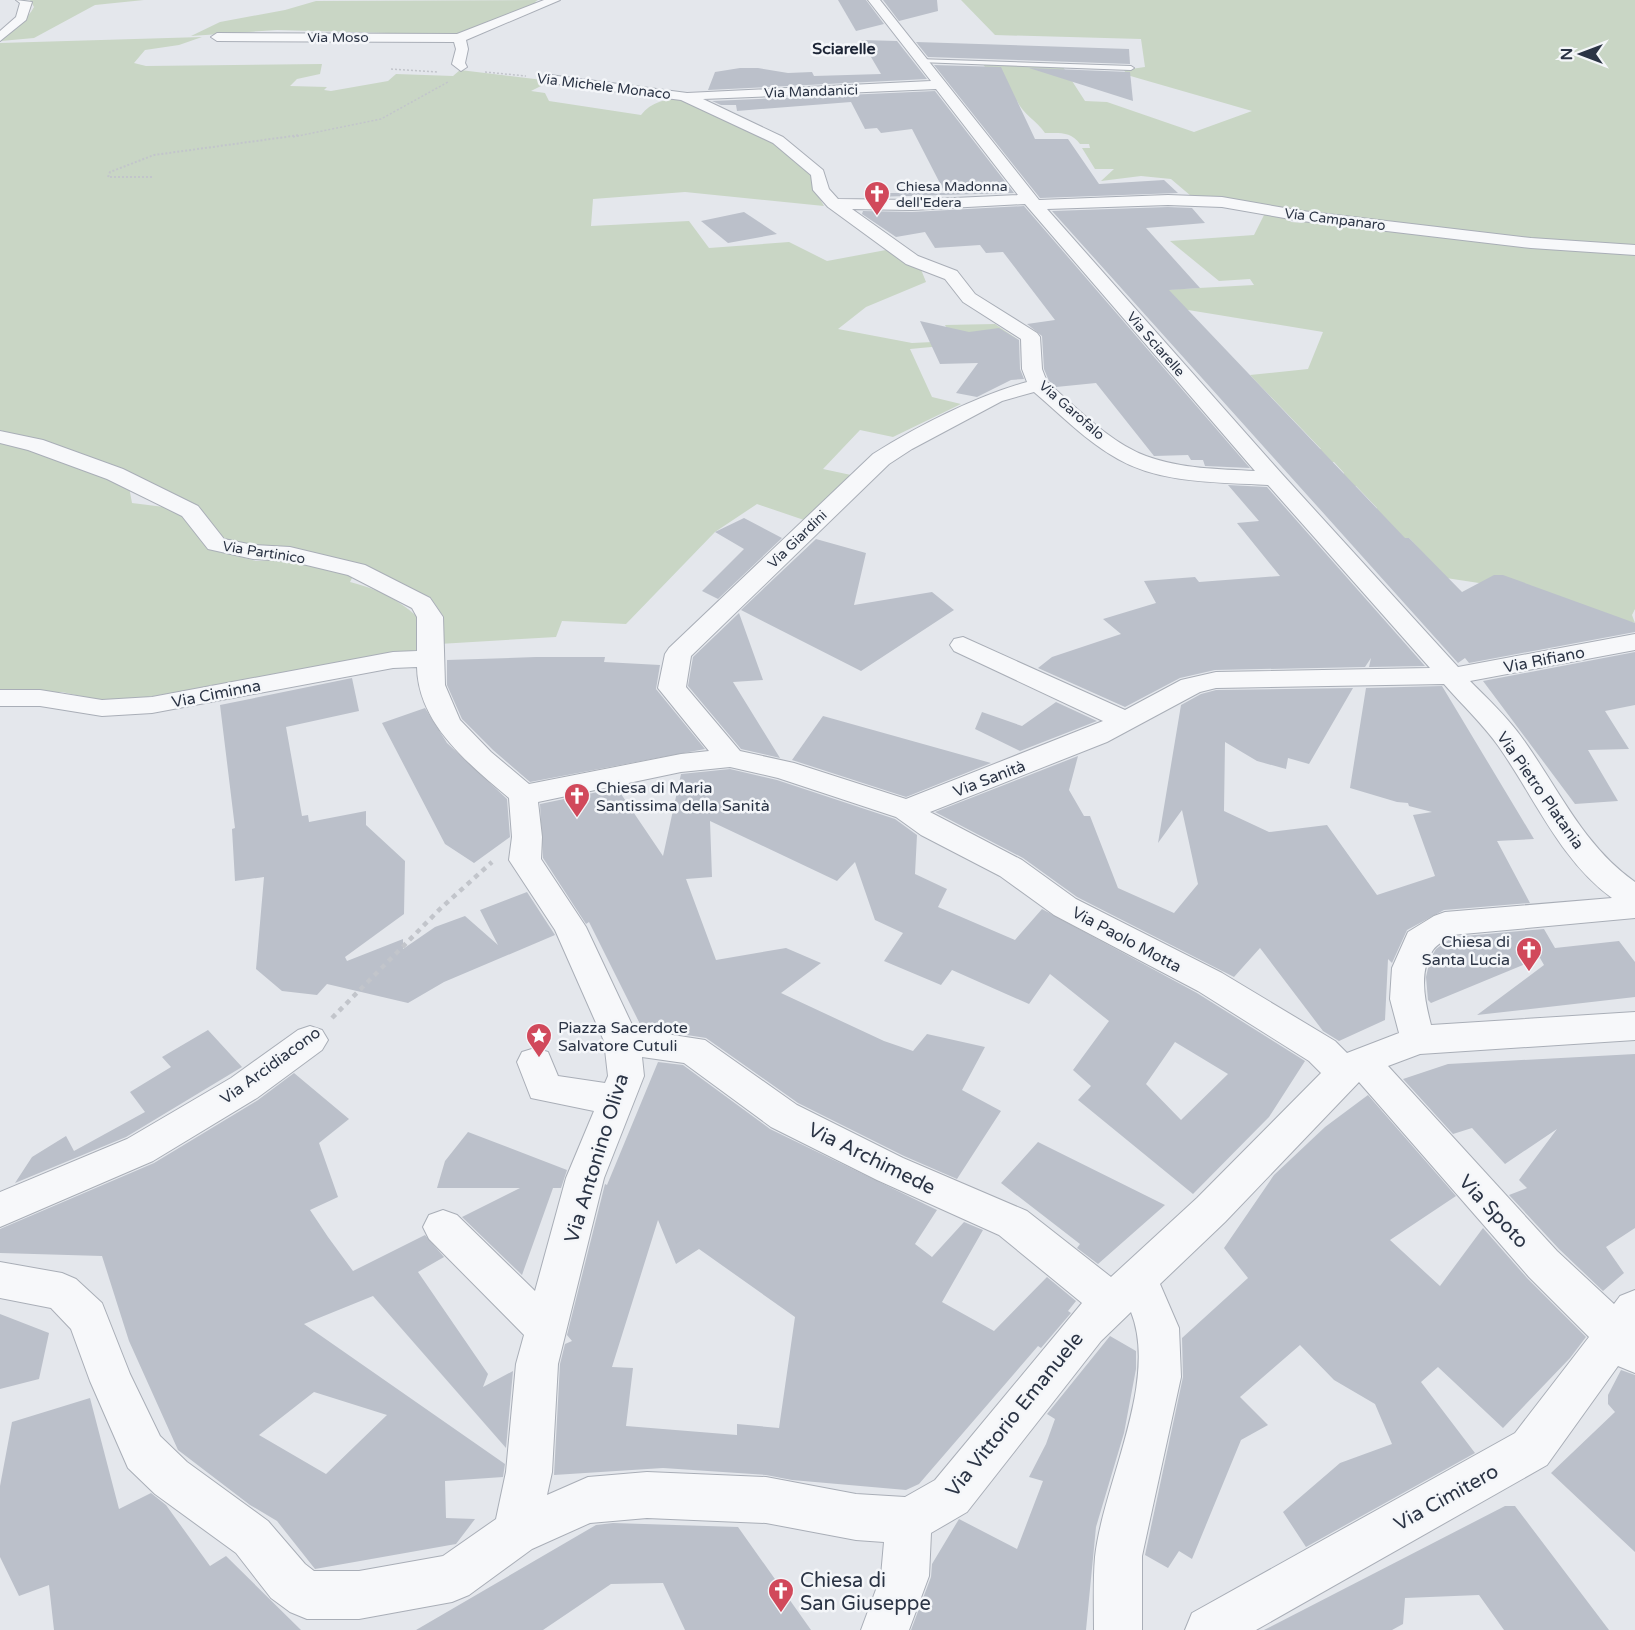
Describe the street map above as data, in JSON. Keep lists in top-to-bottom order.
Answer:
{
  "streets": {
    "street": [
      "Via Moso",
      "Via Michele Monaco",
      "Via Mandanici",
      "Via Campanaro",
      "Via Sciarelle",
      "Via Garofalo",
      "Via Giardini",
      "Via Partinico",
      "Via Rifiano",
      "Via Ciminna",
      "Via Sanità",
      "Via Pietro Platania",
      "Via Paolo Motta",
      "Via Arcidiacono",
      "Via Antonino Oliva",
      "Via Archimede",
      "Via Spoto",
      "Via Vittorio Emanuele",
      "Via Cimitero"
    ]
  },
  "crossings": [
    ["Via Michele Monaco", "Via Mandanici"],
    ["Via Michele Monaco", "Via Garofalo"],
    ["Via Mandanici", "Via Sciarelle"],
    ["Via Campanaro", "Via Sciarelle"],
    ["Via Sciarelle", "Via Garofalo"],
    ["Via Sciarelle", "Via Rifiano"],
    ["Via Sciarelle", "Via Sanità"],
    ["Via Sciarelle", "Via Pietro Platania"],
    ["Via Garofalo", "Via Giardini"],
    ["Via Partinico", "Via Ciminna"],
    ["Via Rifiano", "Via Sanità"],
    ["Via Rifiano", "Via Pietro Platania"],
    ["Via Sanità", "Via Pietro Platania"],
    ["Via Sanità", "Via Paolo Motta"],
    ["Via Paolo Motta", "Via Spoto"],
    ["Via Paolo Motta", "Via Vittorio Emanuele"],
    ["Via Arcidiacono", "Via Antonino Oliva"],
    ["Via Antonino Oliva", "Via Archimede"],
    ["Via Archimede", "Via Vittorio Emanuele"],
    ["Via Spoto", "Via Vittorio Emanuele"],
    ["Via Spoto", "Via Cimitero"]
  ],
  "districts": ["Sciarelle"],
  "places": {
    "church": [
      "Chiesa Madonna dell'Edera",
      "Chiesa di Maria Santissima della Sanità",
      "Chiesa di Santa Lucia",
      "Chiesa di San Giuseppe"
    ],
    "place": ["Piazza Sacerdote Salvatore Cutuli"]
  },
  "north": "left"
}
